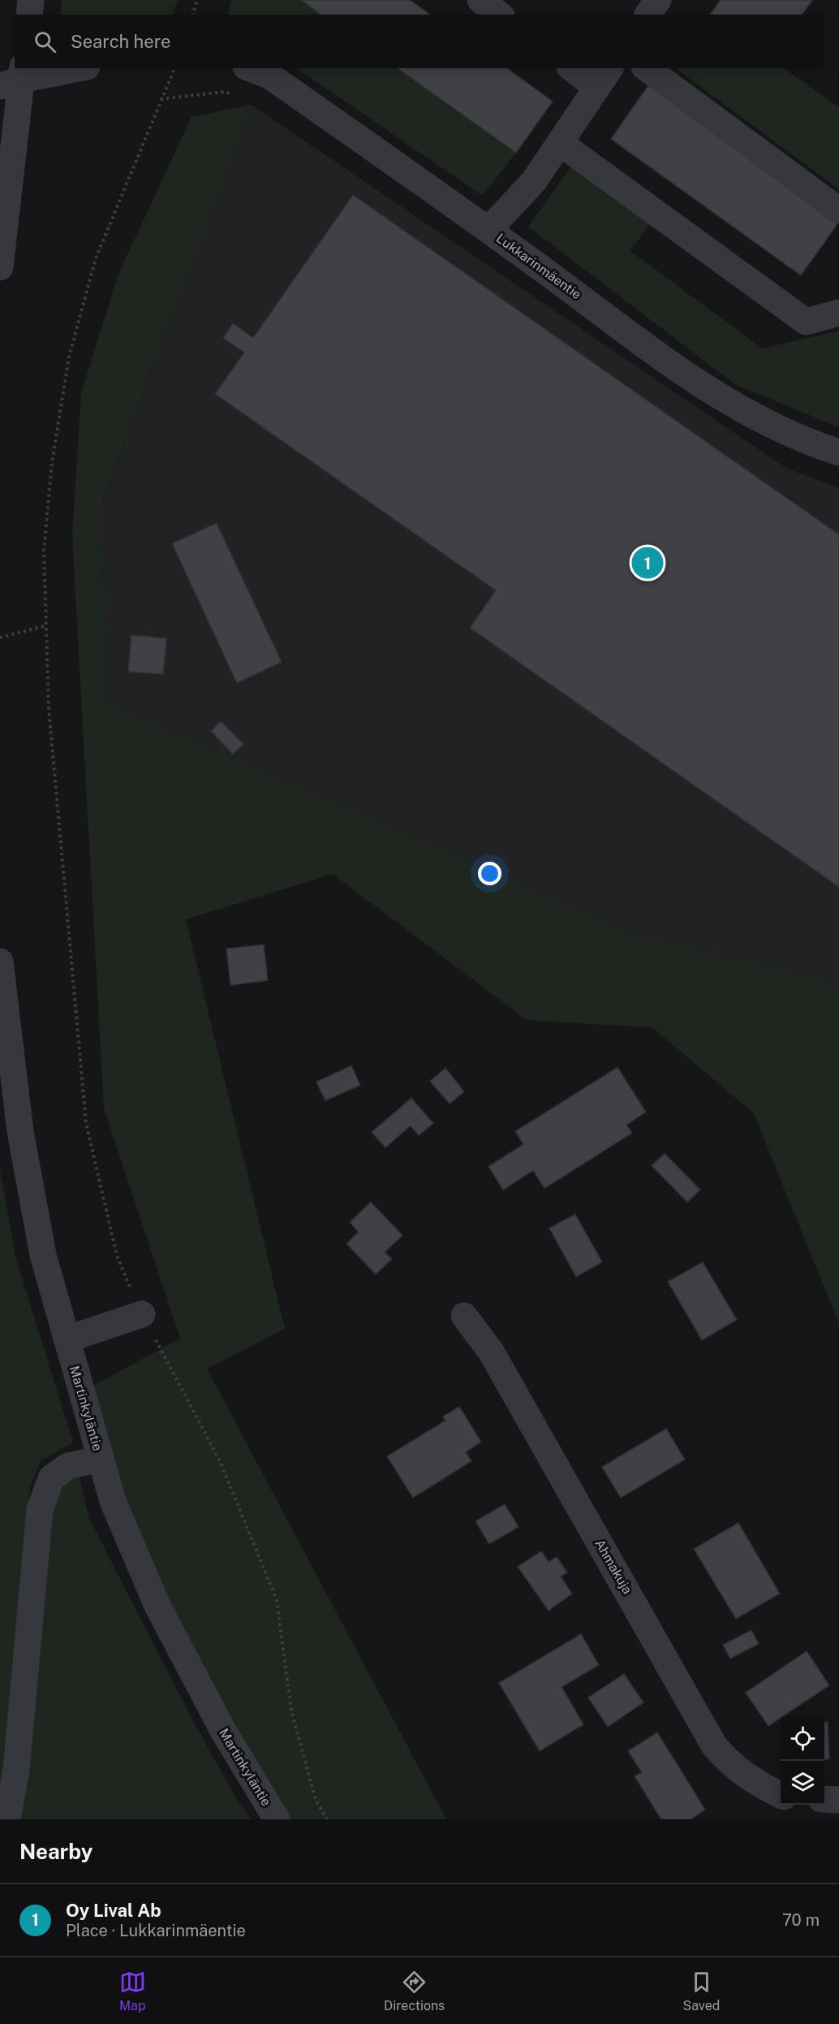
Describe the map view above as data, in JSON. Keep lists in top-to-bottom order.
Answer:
{
  "streets": {
    "street": ["Lukkarinmäentie", "Martinkyläntie", "Ahmakuja"]
  },
  "page": {
    "search": "Search here",
    "pins": "1",
    "heading": "Nearby",
    "list": [
      {
        "mark": "1",
        "name": "Oy Lival Ab",
        "note": "Place · Lukkarinmäentie",
        "value": "70 m"
      }
    ],
    "nav": ["Map", "Directions", "Saved"]
  }
}
